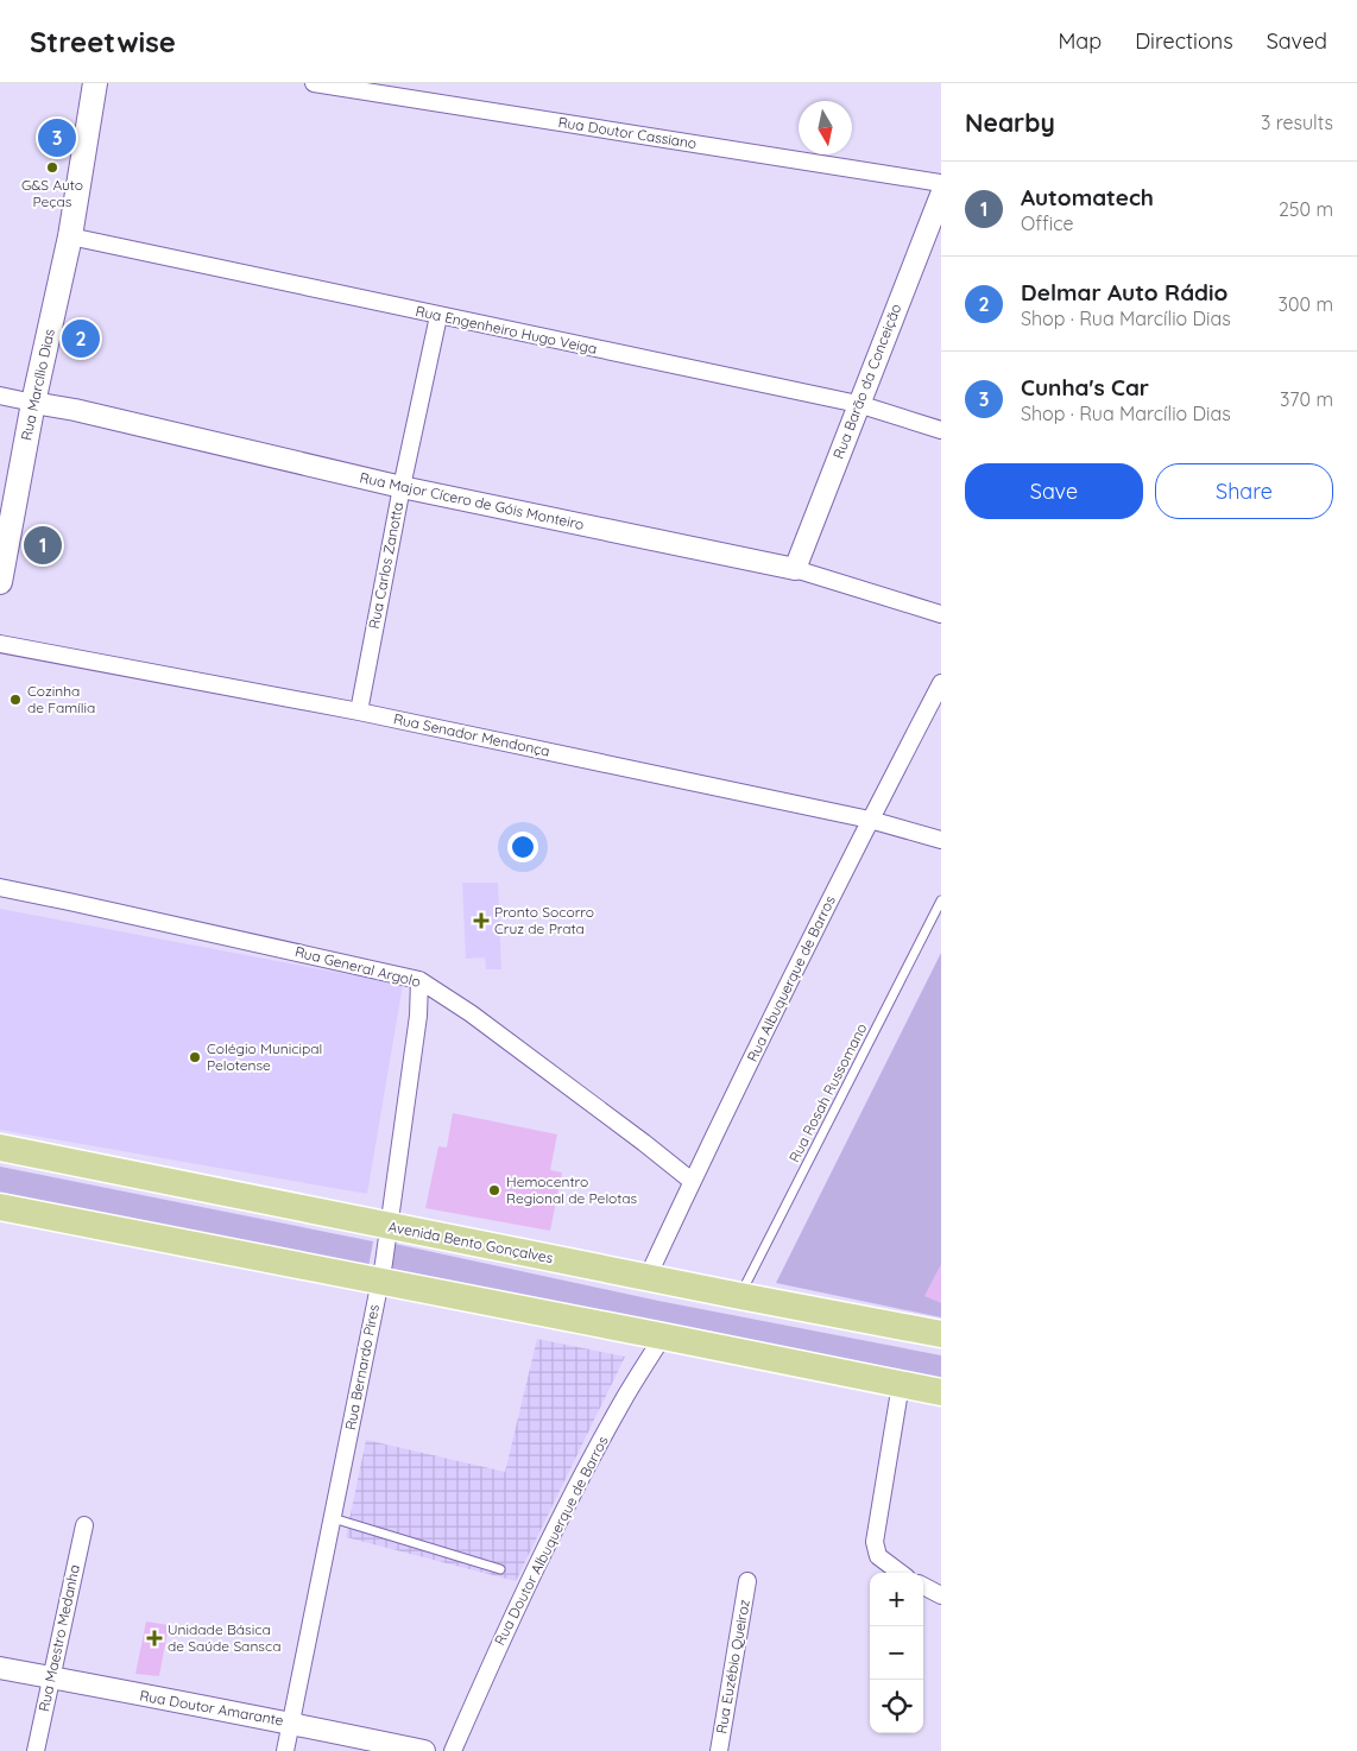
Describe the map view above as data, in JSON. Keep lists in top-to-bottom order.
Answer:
{
  "streets": {
    "main road": ["Rua Marcílio Dias", "Avenida Bento Gonçalves"],
    "street": [
      "Rua Doutor Cassiano",
      "Rua Engenheiro Hugo Veiga",
      "Rua Barão da Conceição",
      "Rua Major Cícero de Góis Monteiro",
      "Rua Carlos Zanotta",
      "Rua Senador Mendonça",
      "Rua General Argolo",
      "Rua Albuquerque de Barros",
      "Rua Bernardo Pires",
      "Rua Doutor Albuquerque de Barros",
      "Rua Maestro Medanha",
      "Rua Euzébio Queiroz",
      "Rua Doutor Amarante"
    ],
    "lane": ["Rua Rosah Russomano"]
  },
  "crossings": [
    ["Rua Engenheiro Hugo Veiga", "Rua Barão da Conceição"],
    ["Rua Engenheiro Hugo Veiga", "Rua Marcílio Dias"],
    ["Rua Engenheiro Hugo Veiga", "Rua Carlos Zanotta"],
    ["Rua Barão da Conceição", "Rua Major Cícero de Góis Monteiro"],
    ["Rua Marcílio Dias", "Rua Major Cícero de Góis Monteiro"],
    ["Rua Major Cícero de Góis Monteiro", "Rua Carlos Zanotta"],
    ["Rua Carlos Zanotta", "Rua Senador Mendonça"],
    ["Rua Senador Mendonça", "Rua Albuquerque de Barros"],
    ["Rua General Argolo", "Rua Albuquerque de Barros"],
    ["Rua General Argolo", "Rua Bernardo Pires"],
    ["Rua Albuquerque de Barros", "Avenida Bento Gonçalves"],
    ["Rua Rosah Russomano", "Avenida Bento Gonçalves"],
    ["Avenida Bento Gonçalves", "Rua Bernardo Pires"],
    ["Rua Bernardo Pires", "Rua Doutor Amarante"],
    ["Rua Maestro Medanha", "Rua Doutor Amarante"]
  ],
  "places": {
    "other": [
      "G&S Auto Peças",
      "Cozinha de Família",
      "Colégio Municipal Pelotense",
      "Hemocentro Regional de Pelotas"
    ],
    "health": ["Pronto Socorro Cruz de Prata", "Unidade Básica de Saúde Sansca"]
  },
  "north": "bottom",
  "page": {
    "header": "Streetwise",
    "nav": ["Map", "Directions", "Saved"],
    "heading": ["Nearby", "3 results"],
    "pins": ["3", "2", "1"],
    "list": [
      {
        "mark": "1",
        "name": "Automatech",
        "note": "Office",
        "value": "250 m"
      },
      {
        "mark": "2",
        "name": "Delmar Auto Rádio",
        "note": "Shop · Rua Marcílio Dias",
        "value": "300 m"
      },
      {
        "mark": "3",
        "name": "Cunha's Car",
        "note": "Shop · Rua Marcílio Dias",
        "value": "370 m"
      }
    ],
    "buttons": ["Save", "Share"],
    "map_buttons": ["+", "−"]
  }
}
